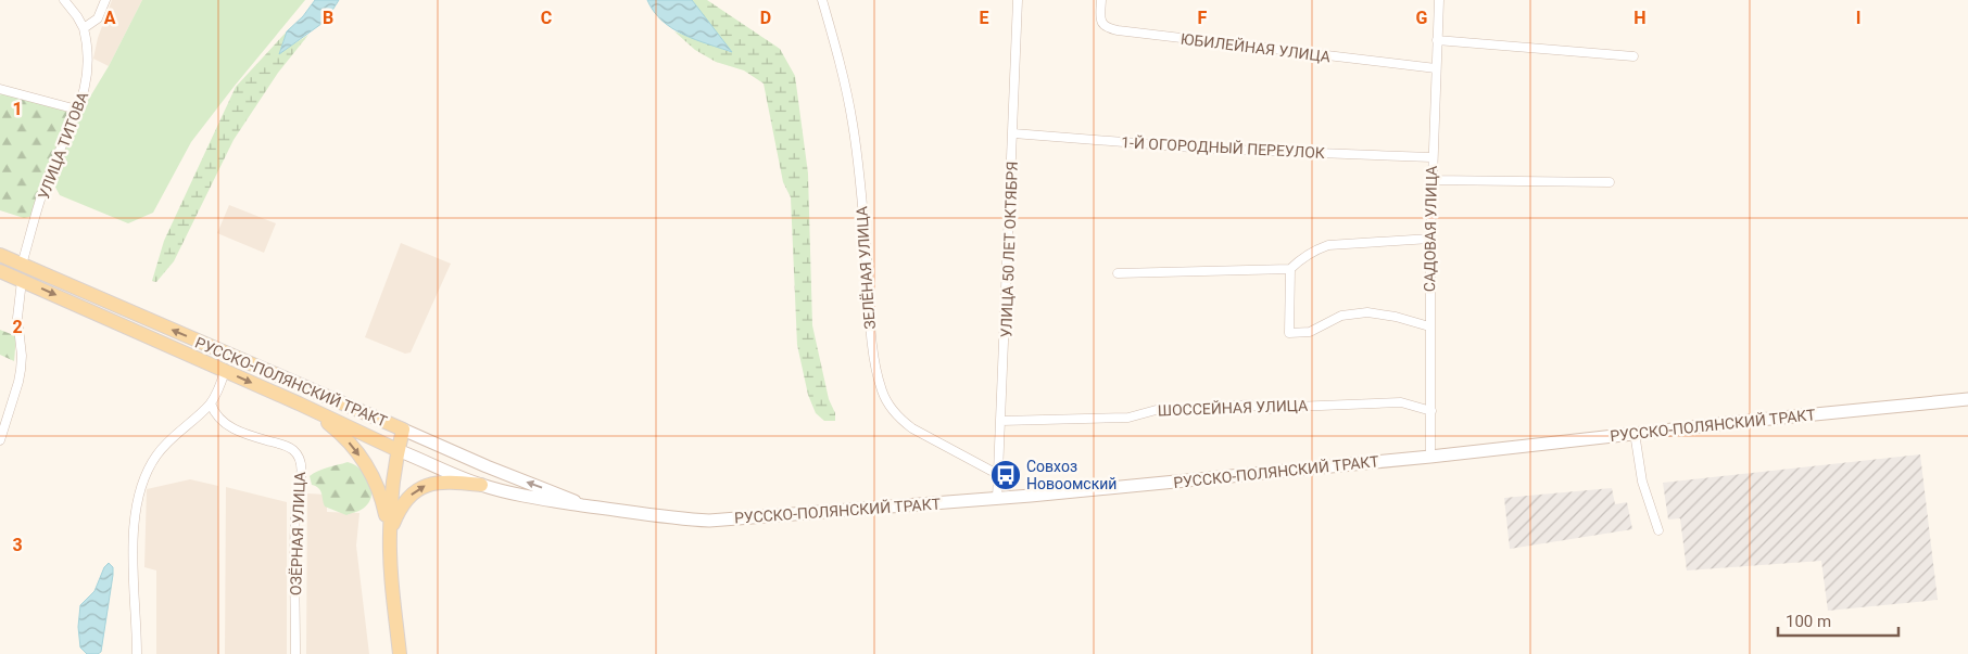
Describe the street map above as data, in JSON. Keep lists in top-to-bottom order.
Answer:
{
  "streets": {
    "main road": ["РУССКО-ПОЛЯНСКИЙ ТРАКТ"],
    "street": [
      "ЮБИЛЕЙНАЯ УЛИЦА",
      "УЛИЦА ТИТОВА",
      "1-Й ОГОРОДНЫЙ ПЕРЕУЛОК",
      "САДОВАЯ УЛИЦА",
      "УЛИЦА 50 ЛЕТ ОКТЯБРЯ",
      "ЗЕЛЁНАЯ УЛИЦА",
      "ШОССЕЙНАЯ УЛИЦА",
      "ОЗЁРНАЯ УЛИЦА"
    ]
  },
  "crossings": [
    ["ЮБИЛЕЙНАЯ УЛИЦА", "САДОВАЯ УЛИЦА"],
    ["УЛИЦА ТИТОВА", "РУССКО-ПОЛЯНСКИЙ ТРАКТ"],
    ["1-Й ОГОРОДНЫЙ ПЕРЕУЛОК", "САДОВАЯ УЛИЦА"],
    ["1-Й ОГОРОДНЫЙ ПЕРЕУЛОК", "УЛИЦА 50 ЛЕТ ОКТЯБРЯ"],
    ["САДОВАЯ УЛИЦА", "РУССКО-ПОЛЯНСКИЙ ТРАКТ"],
    ["САДОВАЯ УЛИЦА", "ШОССЕЙНАЯ УЛИЦА"],
    ["УЛИЦА 50 ЛЕТ ОКТЯБРЯ", "ЗЕЛЁНАЯ УЛИЦА"],
    ["УЛИЦА 50 ЛЕТ ОКТЯБРЯ", "РУССКО-ПОЛЯНСКИЙ ТРАКТ"],
    ["УЛИЦА 50 ЛЕТ ОКТЯБРЯ", "ШОССЕЙНАЯ УЛИЦА"]
  ],
  "places": {
    "bus stop": ["Совхоз Новоомский"]
  },
  "scale_bar": "100 m",
  "grid": {
    "columns": [
      "A",
      "B",
      "C",
      "D",
      "E",
      "F",
      "G",
      "H",
      "I"
    ],
    "rows": ["1", "2", "3"]
  }
}
